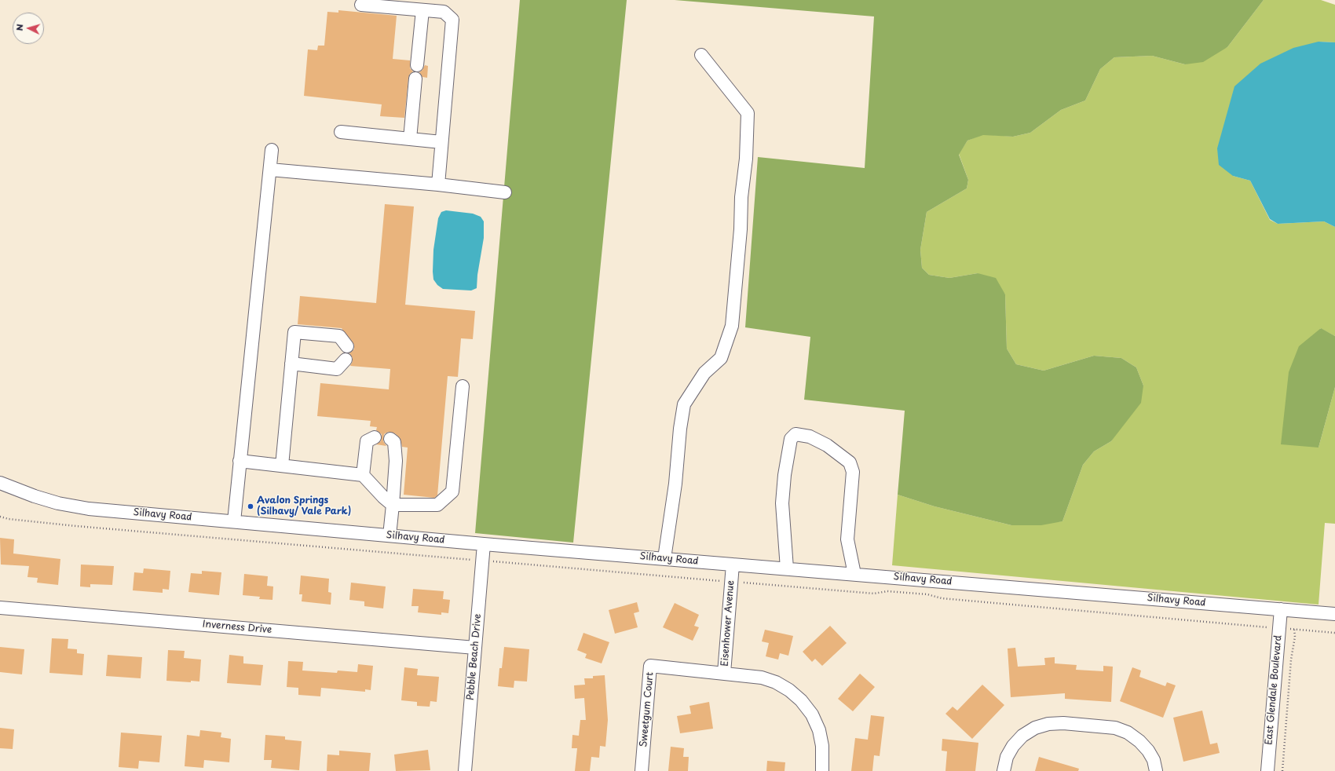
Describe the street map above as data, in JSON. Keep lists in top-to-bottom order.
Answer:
{
  "streets": {
    "street": [
      "Silhavy Road",
      "Eisenhower Avenue",
      "Inverness Drive",
      "Pebble Beach Drive",
      "East Glendale Boulevard",
      "Sweetgum Court"
    ]
  },
  "crossings": [
    ["Silhavy Road", "Eisenhower Avenue"],
    ["Silhavy Road", "Pebble Beach Drive"],
    ["Silhavy Road", "East Glendale Boulevard"],
    ["Eisenhower Avenue", "Sweetgum Court"],
    ["Inverness Drive", "Pebble Beach Drive"]
  ],
  "places": ["Avalon Springs (Silhavy/ Vale Park)"],
  "north": "left"
}
